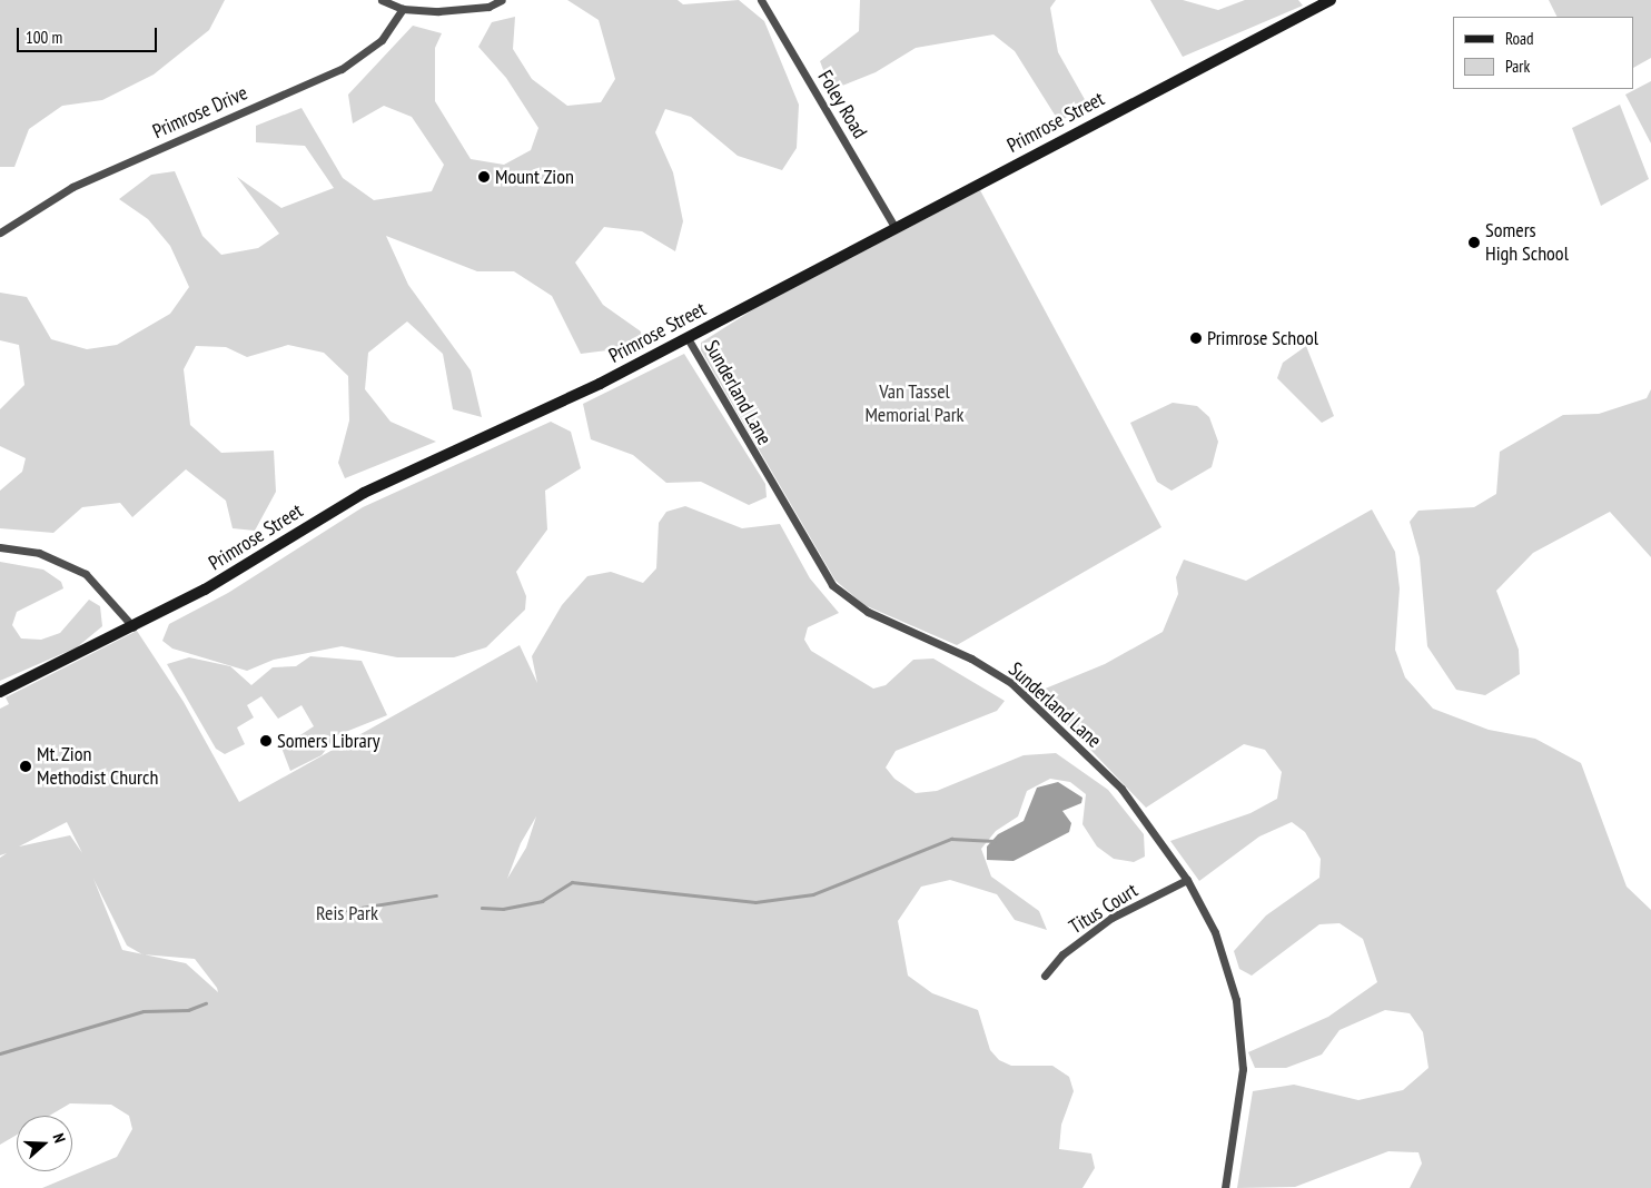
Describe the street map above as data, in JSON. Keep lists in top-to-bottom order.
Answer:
{
  "streets": {
    "main road": ["Primrose Street"],
    "street": [
      "Foley Road",
      "Primrose Drive",
      "Sunderland Lane",
      "Titus Court"
    ]
  },
  "crossings": [
    ["Foley Road", "Primrose Street"],
    ["Primrose Street", "Sunderland Lane"],
    ["Sunderland Lane", "Titus Court"]
  ],
  "parks": ["Van Tassel Memorial Park", "Reis Park"],
  "places": [
    "Mount Zion",
    "Somers High School",
    "Primrose School",
    "Somers Library",
    "Mt. Zion Methodist Church"
  ],
  "legend": ["Road", "Park"],
  "scale_bar": "100 m",
  "north": "right"
}
